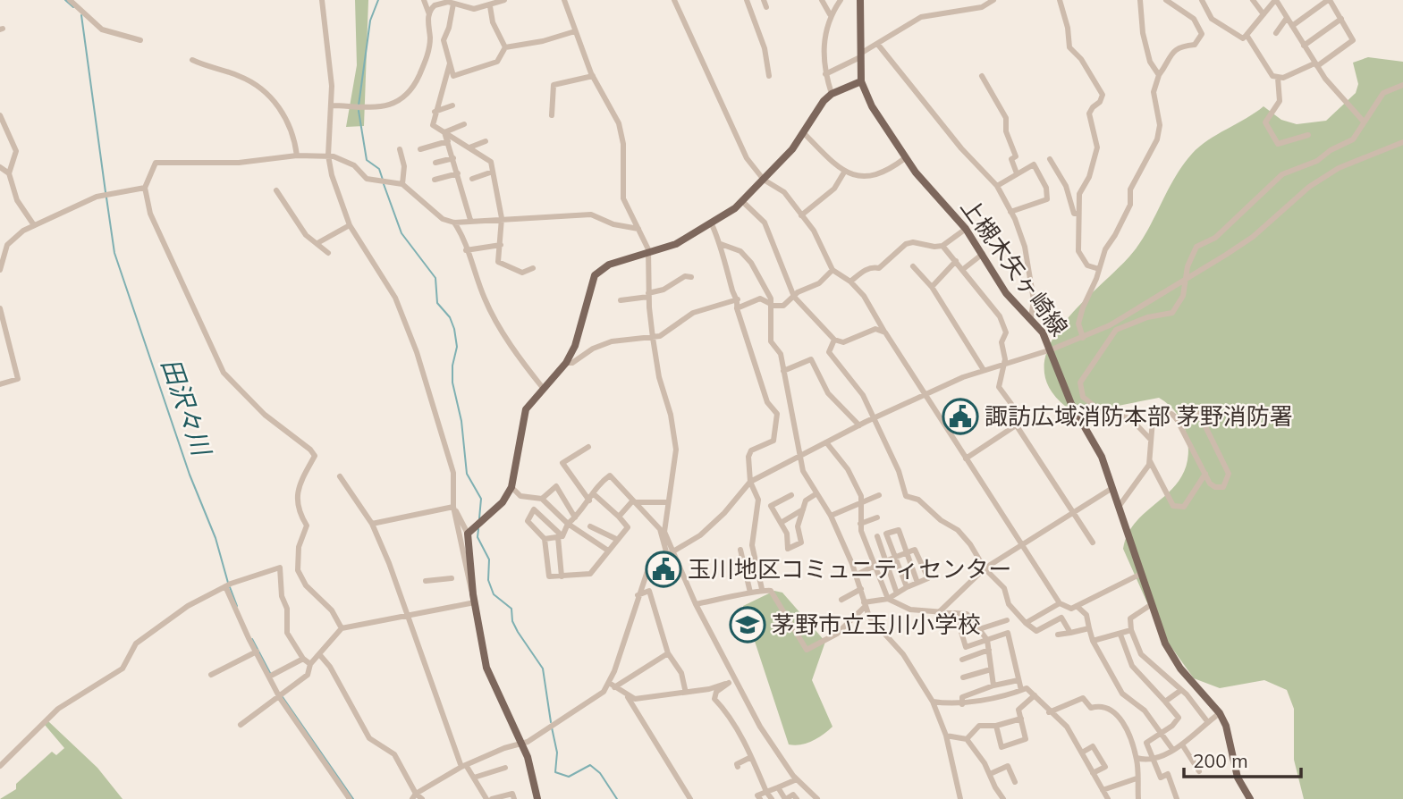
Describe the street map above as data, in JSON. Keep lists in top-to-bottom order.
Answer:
{
  "streets": {
    "main road": ["上槻木矢ヶ崎線"]
  },
  "water": ["田沢々川"],
  "places": {
    "public building": ["諏訪広域消防本部 茅野消防署", "玉川地区コミュニティセンター"],
    "school or university": ["茅野市立玉川小学校"]
  },
  "scale_bar": "200 m"
}
